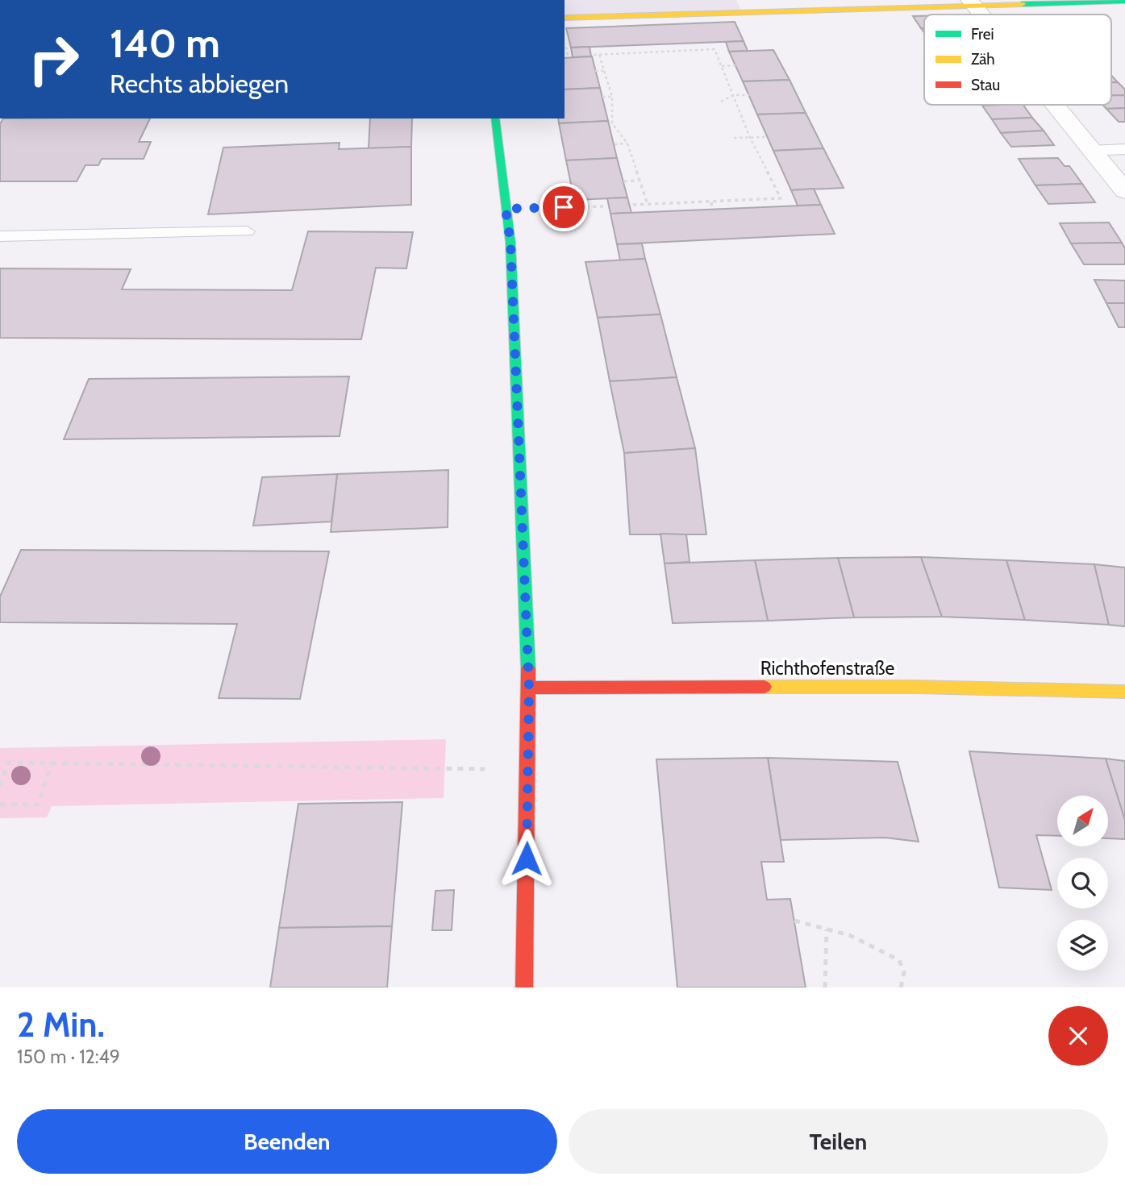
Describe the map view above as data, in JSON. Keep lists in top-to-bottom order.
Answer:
{
  "streets": {
    "street": ["Richthofenstraße"]
  },
  "legend": ["Frei", "Zäh", "Stau"],
  "north": "top right",
  "page": {
    "turn": ["140 m", "Rechts abbiegen"],
    "heading": ["2 Min.", "150 m · 12:49"],
    "buttons": ["Beenden", "Teilen"]
  }
}
